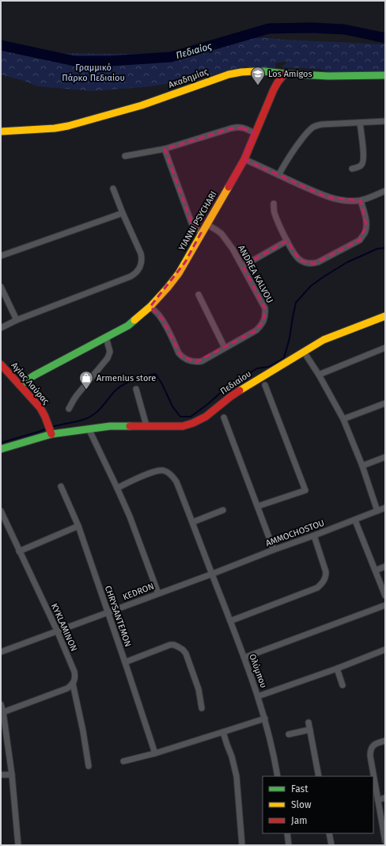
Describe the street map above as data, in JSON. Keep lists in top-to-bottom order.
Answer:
{
  "streets": {
    "street": [
      "Ακαδημίας",
      "YIANNI PSYCHARI",
      "ANDREA KALVOU",
      "Πεδιαίου",
      "Αγίας Λαύρας",
      "AMMOCHOSTOU",
      "KEDRON",
      "CHRYSANTEMON",
      "KYKLAMINON",
      "Ολύμπου"
    ]
  },
  "crossings": [
    ["Ακαδημίας", "YIANNI PSYCHARI"],
    ["YIANNI PSYCHARI", "ANDREA KALVOU"],
    ["YIANNI PSYCHARI", "Αγίας Λαύρας"],
    ["Πεδιαίου", "Αγίας Λαύρας"],
    ["AMMOCHOSTOU", "KEDRON"],
    ["AMMOCHOSTOU", "Ολύμπου"],
    ["KEDRON", "CHRYSANTEMON"],
    ["KEDRON", "KYKLAMINON"],
    ["KEDRON", "Ολύμπου"]
  ],
  "water": ["Πεδιαίος"],
  "parks": ["Γραμμικό Πάρκο Πεδιαίου"],
  "places": {
    "school or university": ["Los Amigos"],
    "shop": ["Armenius store"]
  },
  "legend": ["Fast", "Slow", "Jam"]
}
